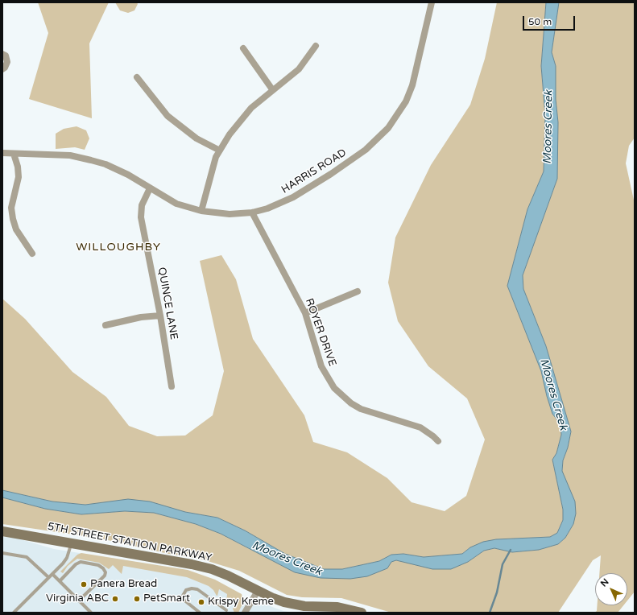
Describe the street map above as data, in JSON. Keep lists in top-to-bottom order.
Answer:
{
  "streets": {
    "street": [
      "HARRIS ROAD",
      "QUINCE LANE",
      "ROYER DRIVE",
      "5TH STREET STATION PARKWAY"
    ]
  },
  "crossings": [
    ["HARRIS ROAD", "QUINCE LANE"],
    ["HARRIS ROAD", "ROYER DRIVE"]
  ],
  "districts": ["WILLOUGHBY"],
  "water": ["Moores Creek"],
  "places": [
    "Panera Bread",
    "Virginia ABC",
    "PetSmart",
    "Krispy Kreme"
  ],
  "scale_bar": "50 m",
  "north": "top left"
}
